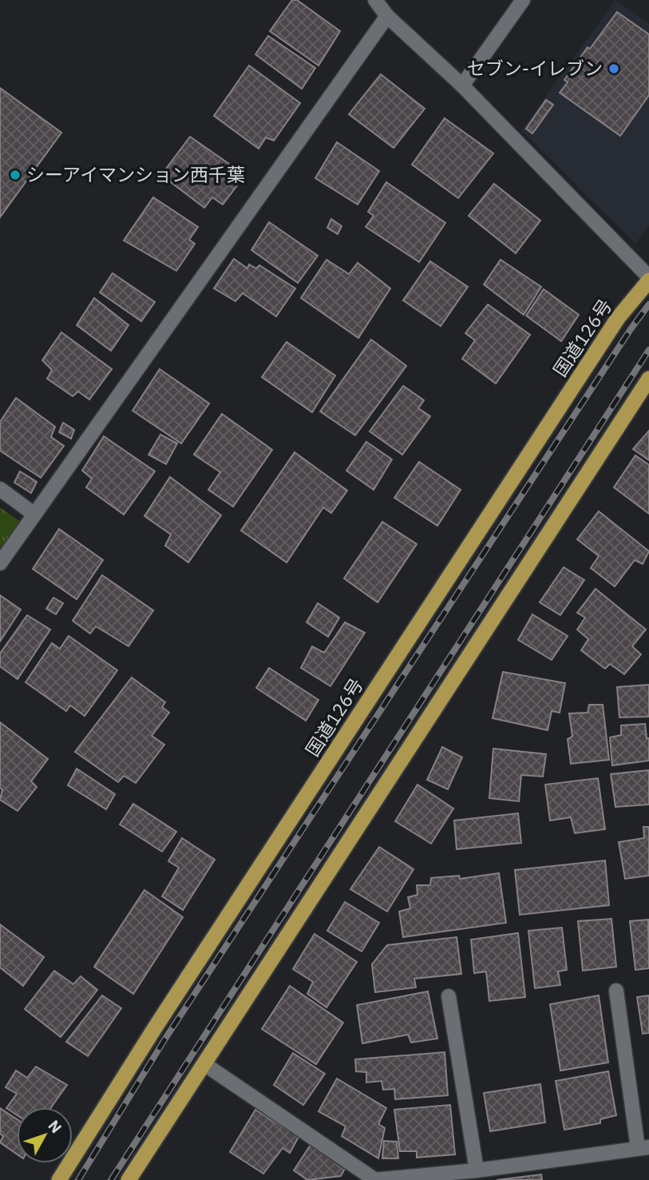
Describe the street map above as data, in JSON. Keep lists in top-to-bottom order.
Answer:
{
  "streets": {
    "highway": ["国道126号"]
  },
  "places": ["セブン-イレブン", "シーアイマンション西千葉"],
  "north": "top right"
}
